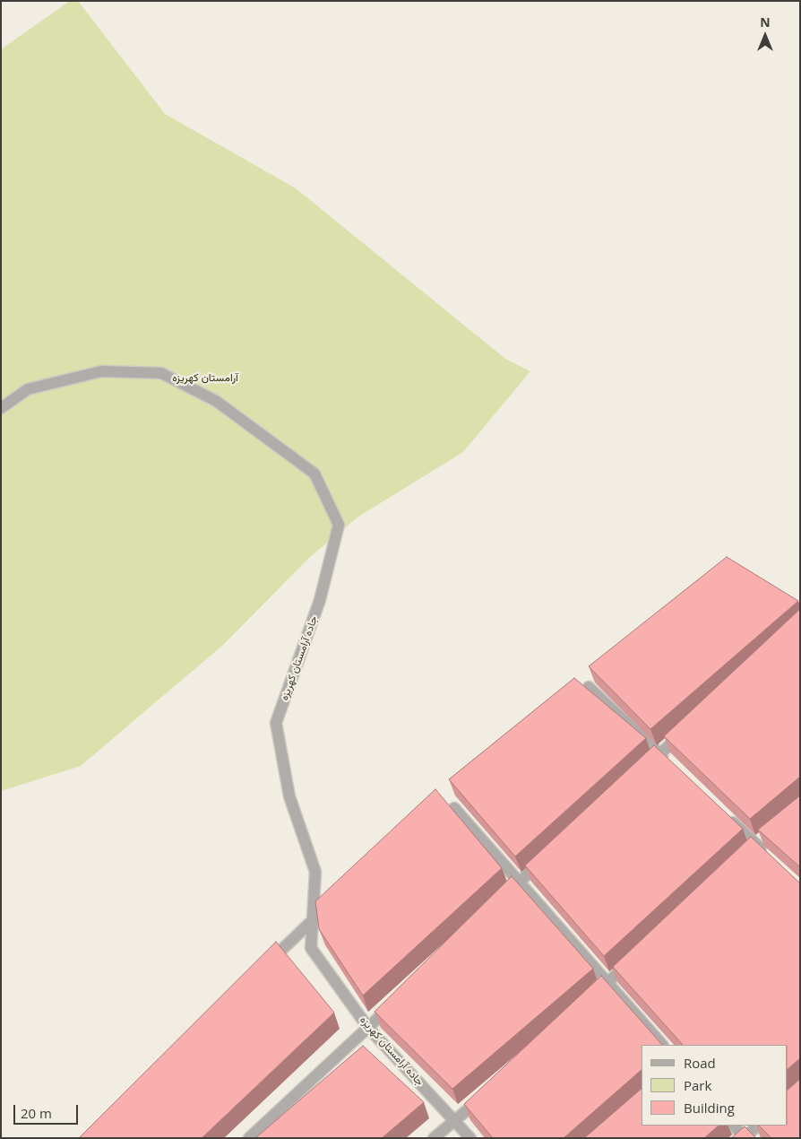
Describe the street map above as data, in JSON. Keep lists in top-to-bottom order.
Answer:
{
  "streets": {
    "street": ["جاده آرامستان کهریزه"]
  },
  "parks": ["آرامستان کهریزه"],
  "legend": ["Road", "Park", "Building"],
  "scale_bar": "20 m",
  "north": "top"
}
